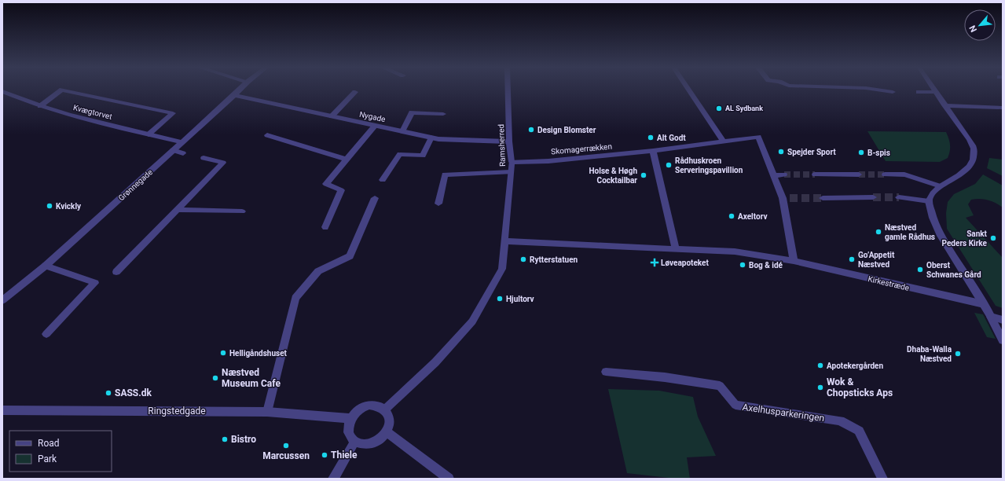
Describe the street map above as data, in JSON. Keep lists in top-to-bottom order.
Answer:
{
  "streets": {
    "street": [
      "Kvægtorvet",
      "Nygade",
      "Ramsherred",
      "Skomagerrækken",
      "Grønnegade",
      "Kirkestræde",
      "Ringstedgade",
      "Axelhusparkeringen"
    ]
  },
  "crossings": [
    ["Kvægtorvet", "Grønnegade"],
    ["Nygade", "Ramsherred"],
    ["Nygade", "Grønnegade"],
    ["Ramsherred", "Skomagerrækken"]
  ],
  "places": {
    "other": [
      "AL Sydbank",
      "Design Blomster",
      "Alt Godt",
      "Spejder Sport",
      "B-spis",
      "Rådhuskroen Serveringspavillion",
      "Holse & Høgh Cocktailbar",
      "Kvickly",
      "Axeltorv",
      "Næstved gamle Rådhus",
      "Sankt Peders Kirke",
      "Rytterstatuen",
      "Go’Appetit Næstved",
      "Bog & idé",
      "Oberst Schwanes Gård",
      "Hjultorv",
      "Helligåndshuset",
      "Dhaba-Walla Næstved",
      "Apotekergården",
      "Næstved Museum Cafe",
      "Wok & Chopsticks Aps",
      "SASS.dk",
      "Bistro",
      "Marcussen",
      "Thiele"
    ],
    "health": ["Løveapoteket"]
  },
  "legend": ["Road", "Park"],
  "north": "bottom left"
}
